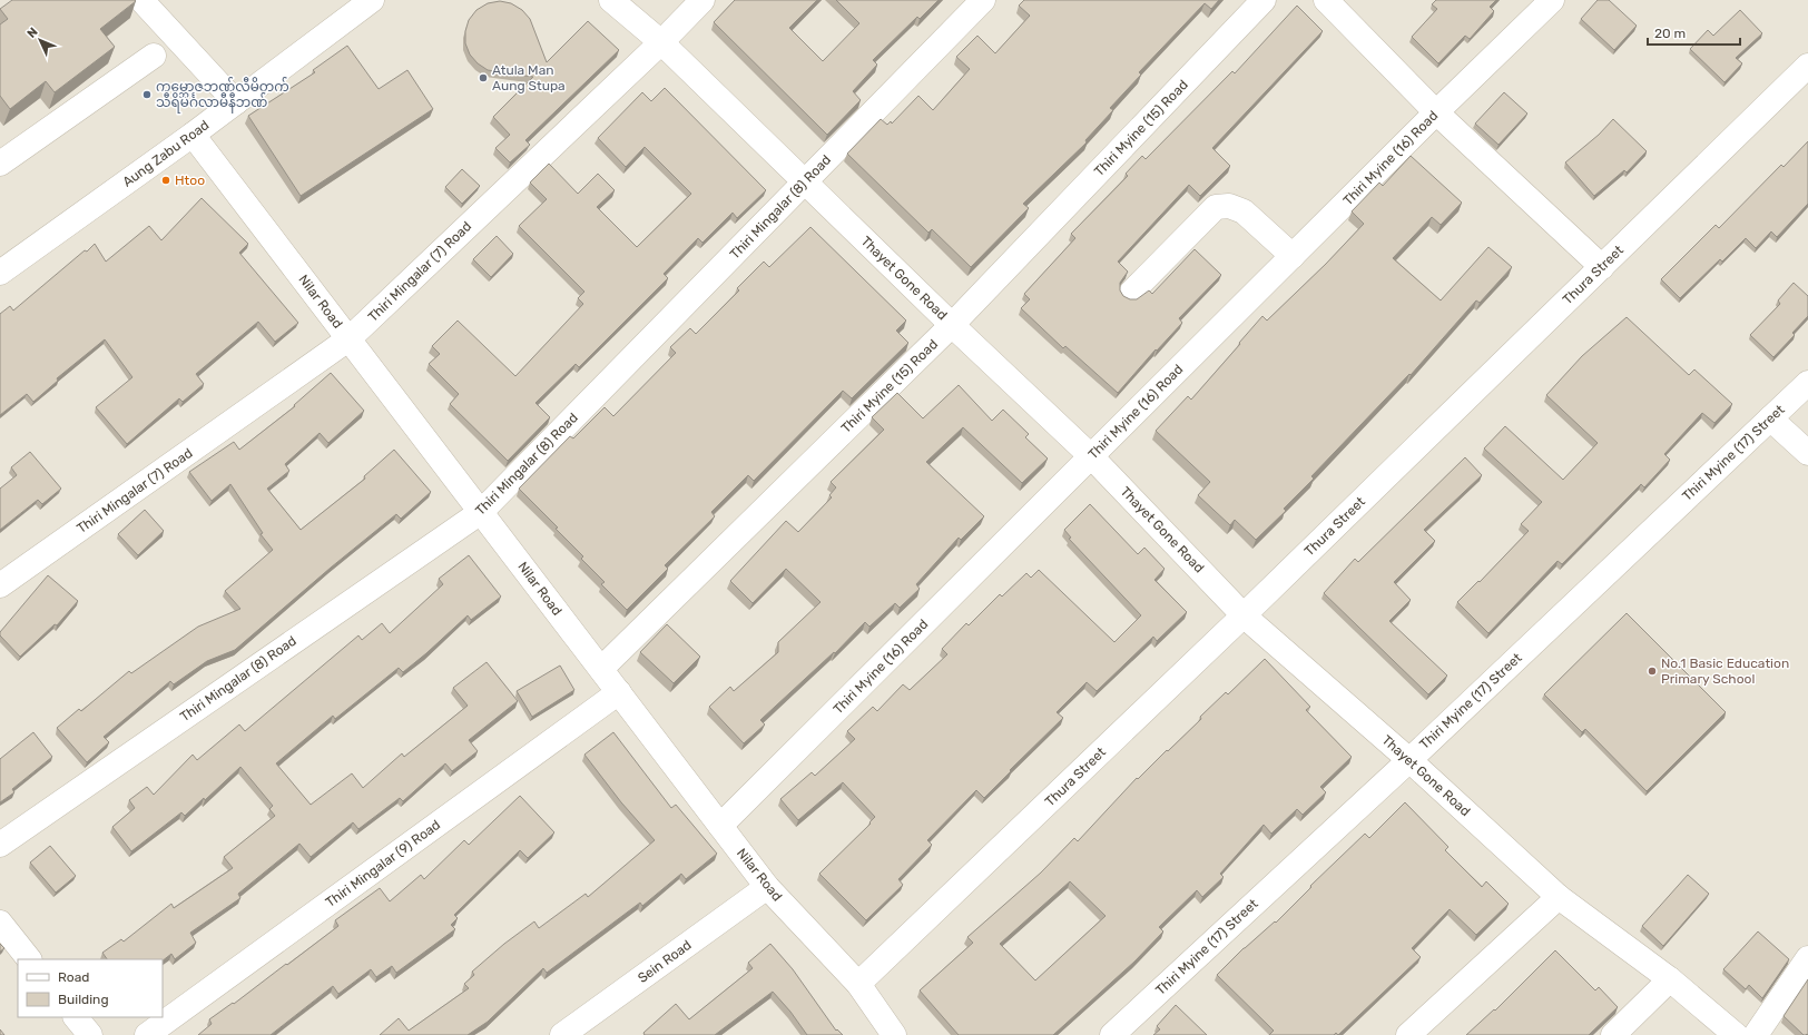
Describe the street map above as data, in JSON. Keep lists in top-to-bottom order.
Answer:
{
  "streets": {
    "street": [
      "Thiri Myine (15) Road",
      "Aung Zabu Road",
      "Thiri Myine (16) Road",
      "Thiri Mingalar (8) Road",
      "Thiri Mingalar (7) Road",
      "Thura Street",
      "Thayet Gone Road",
      "Nilar Road",
      "Thiri Myine (17) Street",
      "Thiri Mingalar (9) Road",
      "Sein Road"
    ]
  },
  "crossings": [
    ["Thiri Myine (15) Road", "Thayet Gone Road"],
    ["Thiri Myine (15) Road", "Nilar Road"],
    ["Aung Zabu Road", "Nilar Road"],
    ["Thiri Myine (16) Road", "Thayet Gone Road"],
    ["Thiri Myine (16) Road", "Nilar Road"],
    ["Thiri Mingalar (8) Road", "Thayet Gone Road"],
    ["Thiri Mingalar (8) Road", "Nilar Road"],
    ["Thiri Mingalar (7) Road", "Thayet Gone Road"],
    ["Thiri Mingalar (7) Road", "Nilar Road"],
    ["Thura Street", "Thayet Gone Road"],
    ["Thura Street", "Nilar Road"],
    ["Thayet Gone Road", "Thiri Myine (17) Street"],
    ["Nilar Road", "Thiri Mingalar (9) Road"],
    ["Nilar Road", "Sein Road"]
  ],
  "places": [
    "Atula Man Aung Stupa",
    "ကမ္ဘောဇဘဏ်လီမိတက် သီရိမင်္ဂလာမီနီဘဏ်",
    "Htoo",
    "No.1 Basic Education Primary School"
  ],
  "legend": ["Road", "Building"],
  "scale_bar": "20 m",
  "north": "top left"
}
